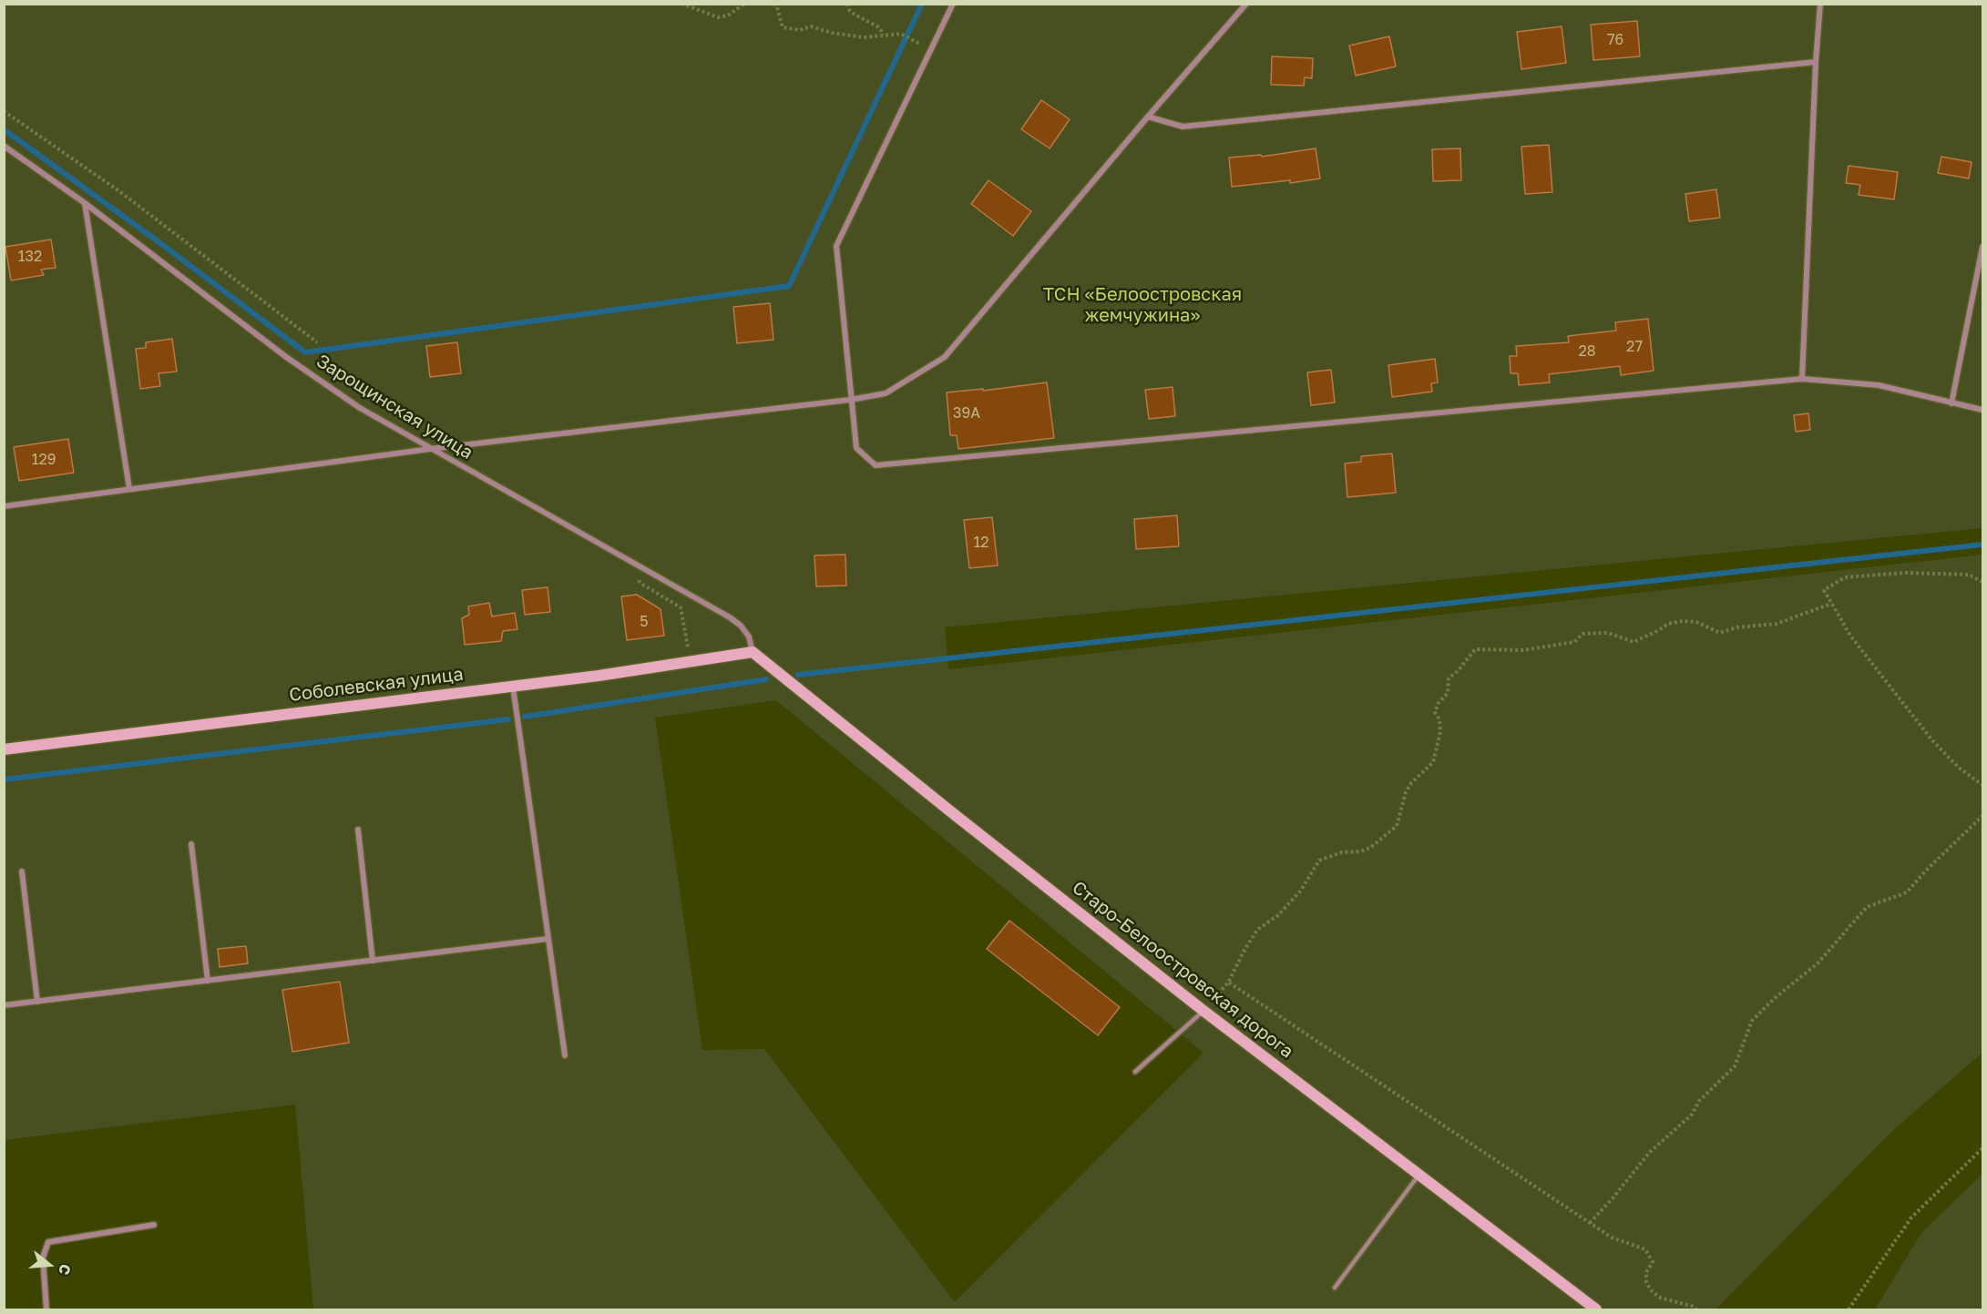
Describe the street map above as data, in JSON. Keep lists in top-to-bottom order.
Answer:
{
  "streets": {
    "street": ["Зарощинская улица", "Соболевская улица", "Старо-Белоостровская дорога"]
  },
  "crossings": [
    ["Зарощинская улица", "Соболевская улица"],
    ["Зарощинская улица", "Старо-Белоостровская дорога"],
    ["Соболевская улица", "Старо-Белоостровская дорога"]
  ],
  "parks": ["ТСН «Белоостровская жемчужина»"],
  "house_numbers": [
    "76",
    "132",
    "27",
    "28",
    "39А",
    "129",
    "12",
    "5"
  ],
  "north": "right"
}
